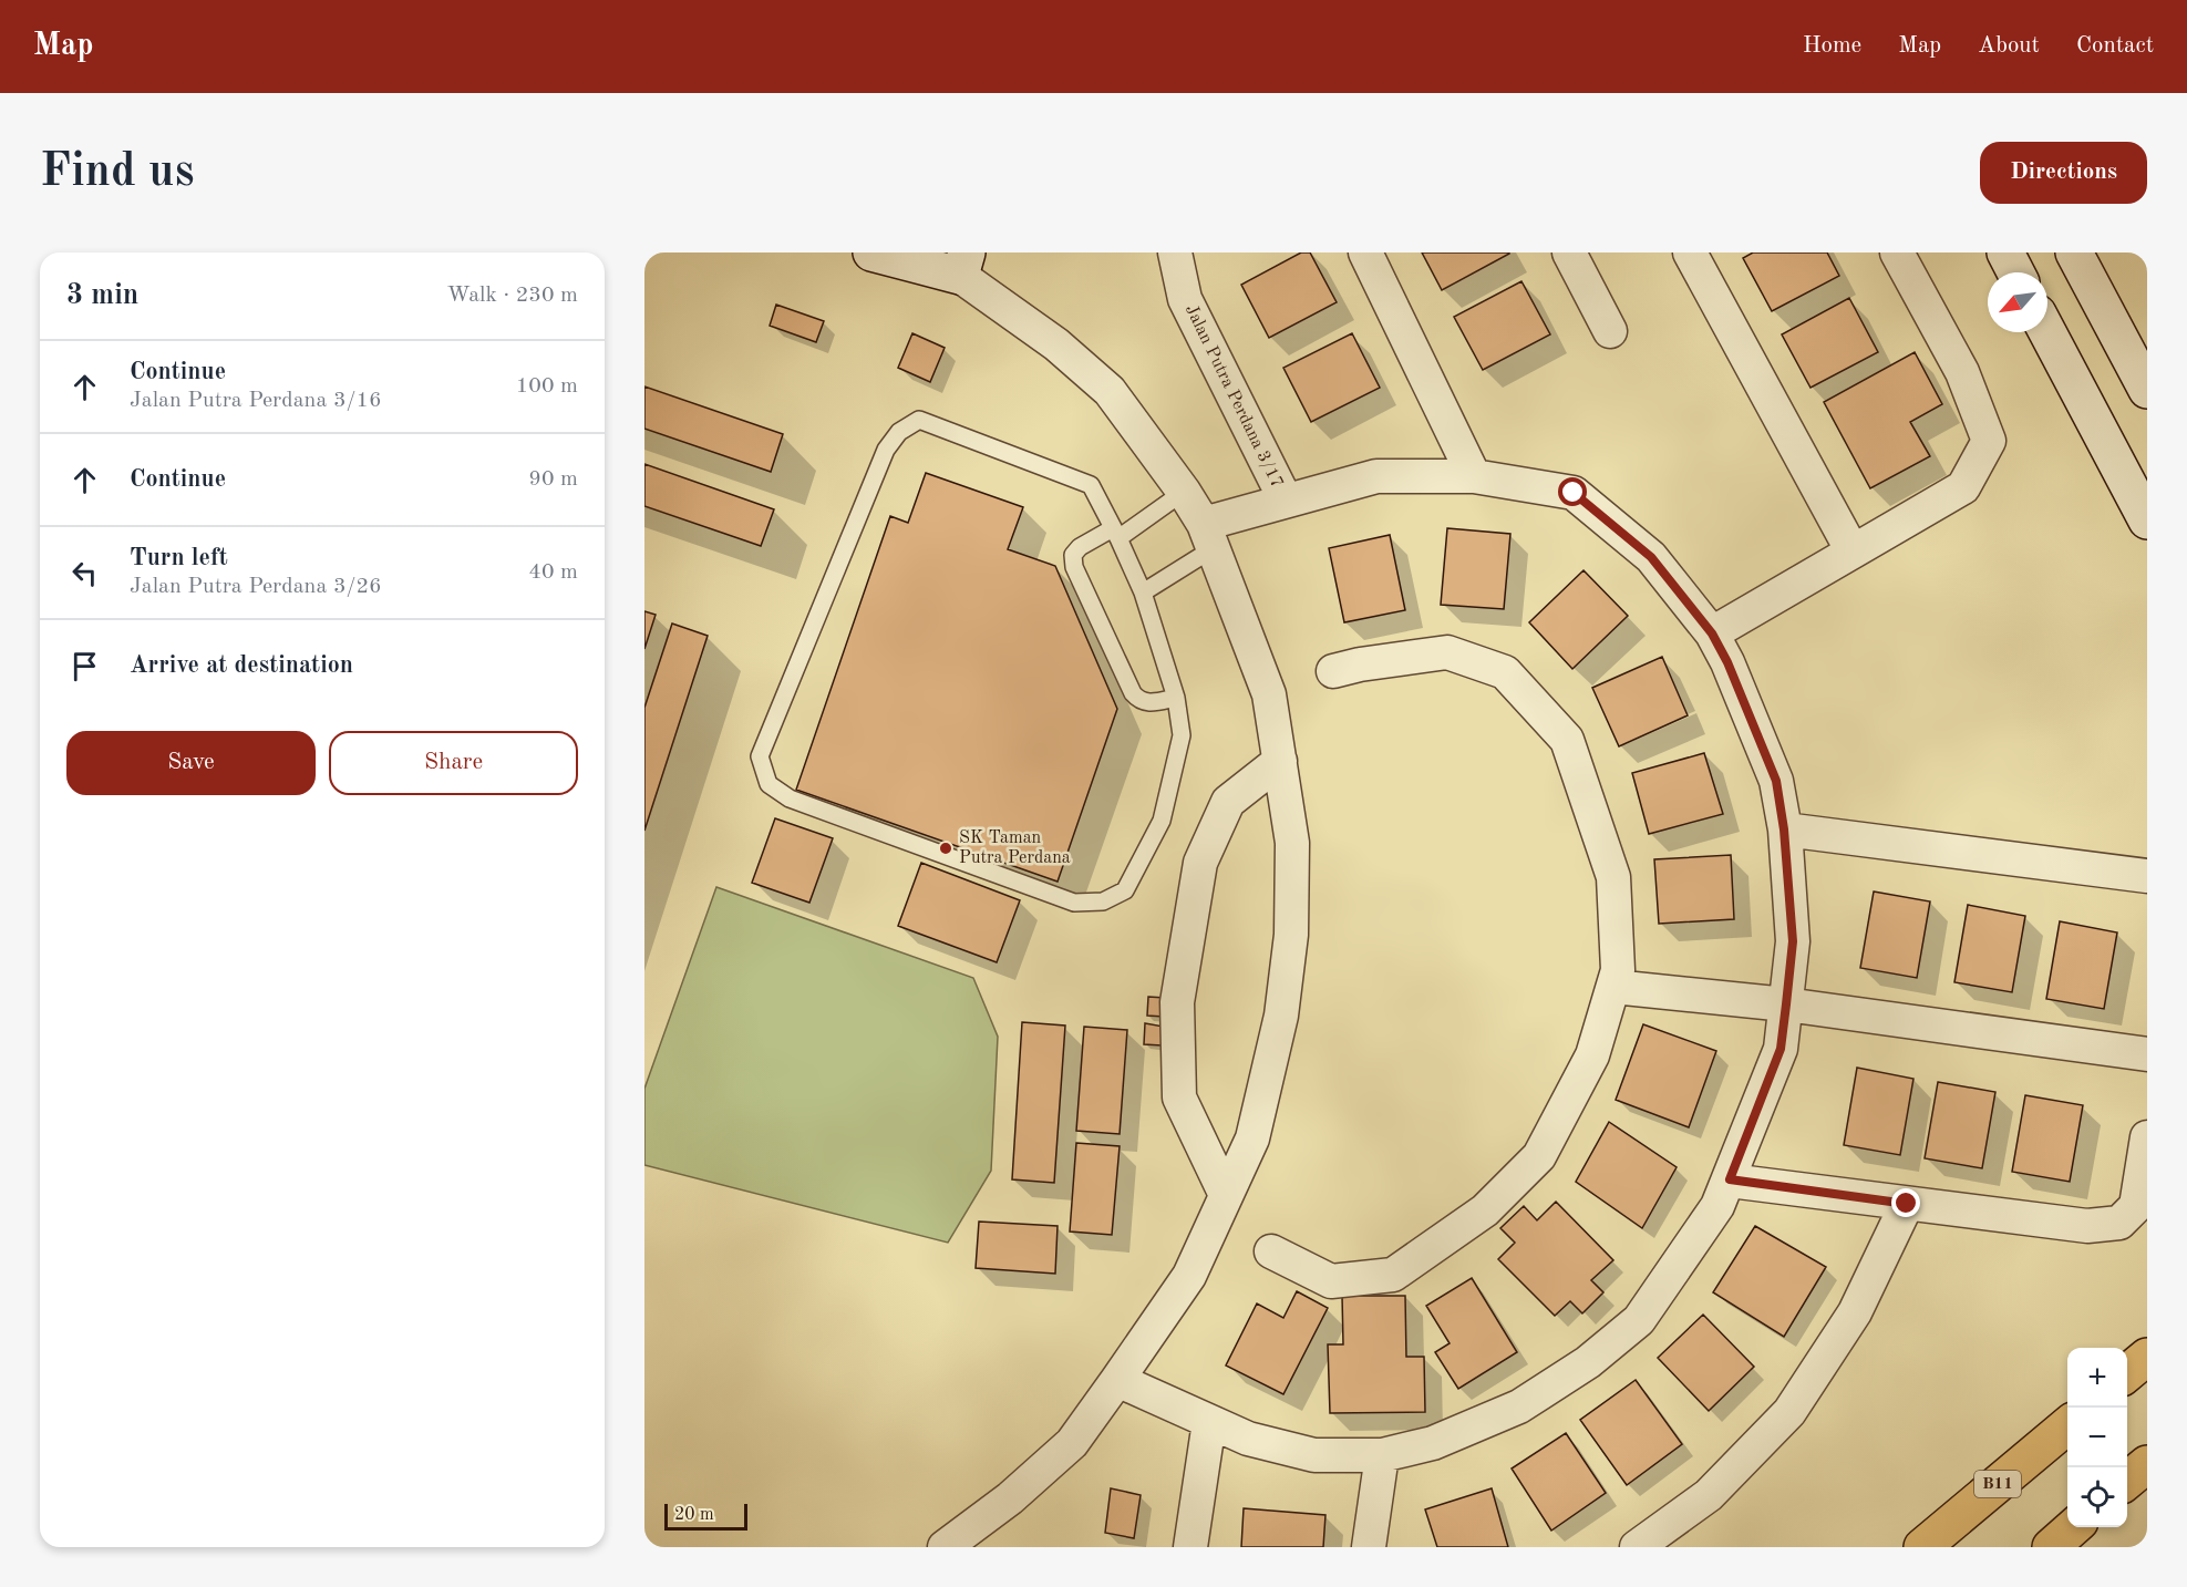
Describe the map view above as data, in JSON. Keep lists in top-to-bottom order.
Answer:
{
  "streets": {
    "main road": ["B11"],
    "street": ["Jalan Putra Perdana 3/17"]
  },
  "places": ["SK Taman Putra Perdana"],
  "scale_bar": "20 m",
  "north": "bottom left",
  "page": {
    "header": "Map",
    "nav": [
      "Home",
      "Map",
      "About",
      "Contact"
    ],
    "buttons": [
      "Directions",
      ["Save", "Share"]
    ],
    "title": "Find us",
    "heading": ["3 min", "Walk · 230 m"],
    "list": [
      ["Continue", "Jalan Putra Perdana 3/16", "100 m"],
      ["Continue", "90 m"],
      ["Turn left", "Jalan Putra Perdana 3/26", "40 m"],
      "Arrive at destination"
    ],
    "map_buttons": ["+", "−"],
    "scale": "20 m"
  }
}
